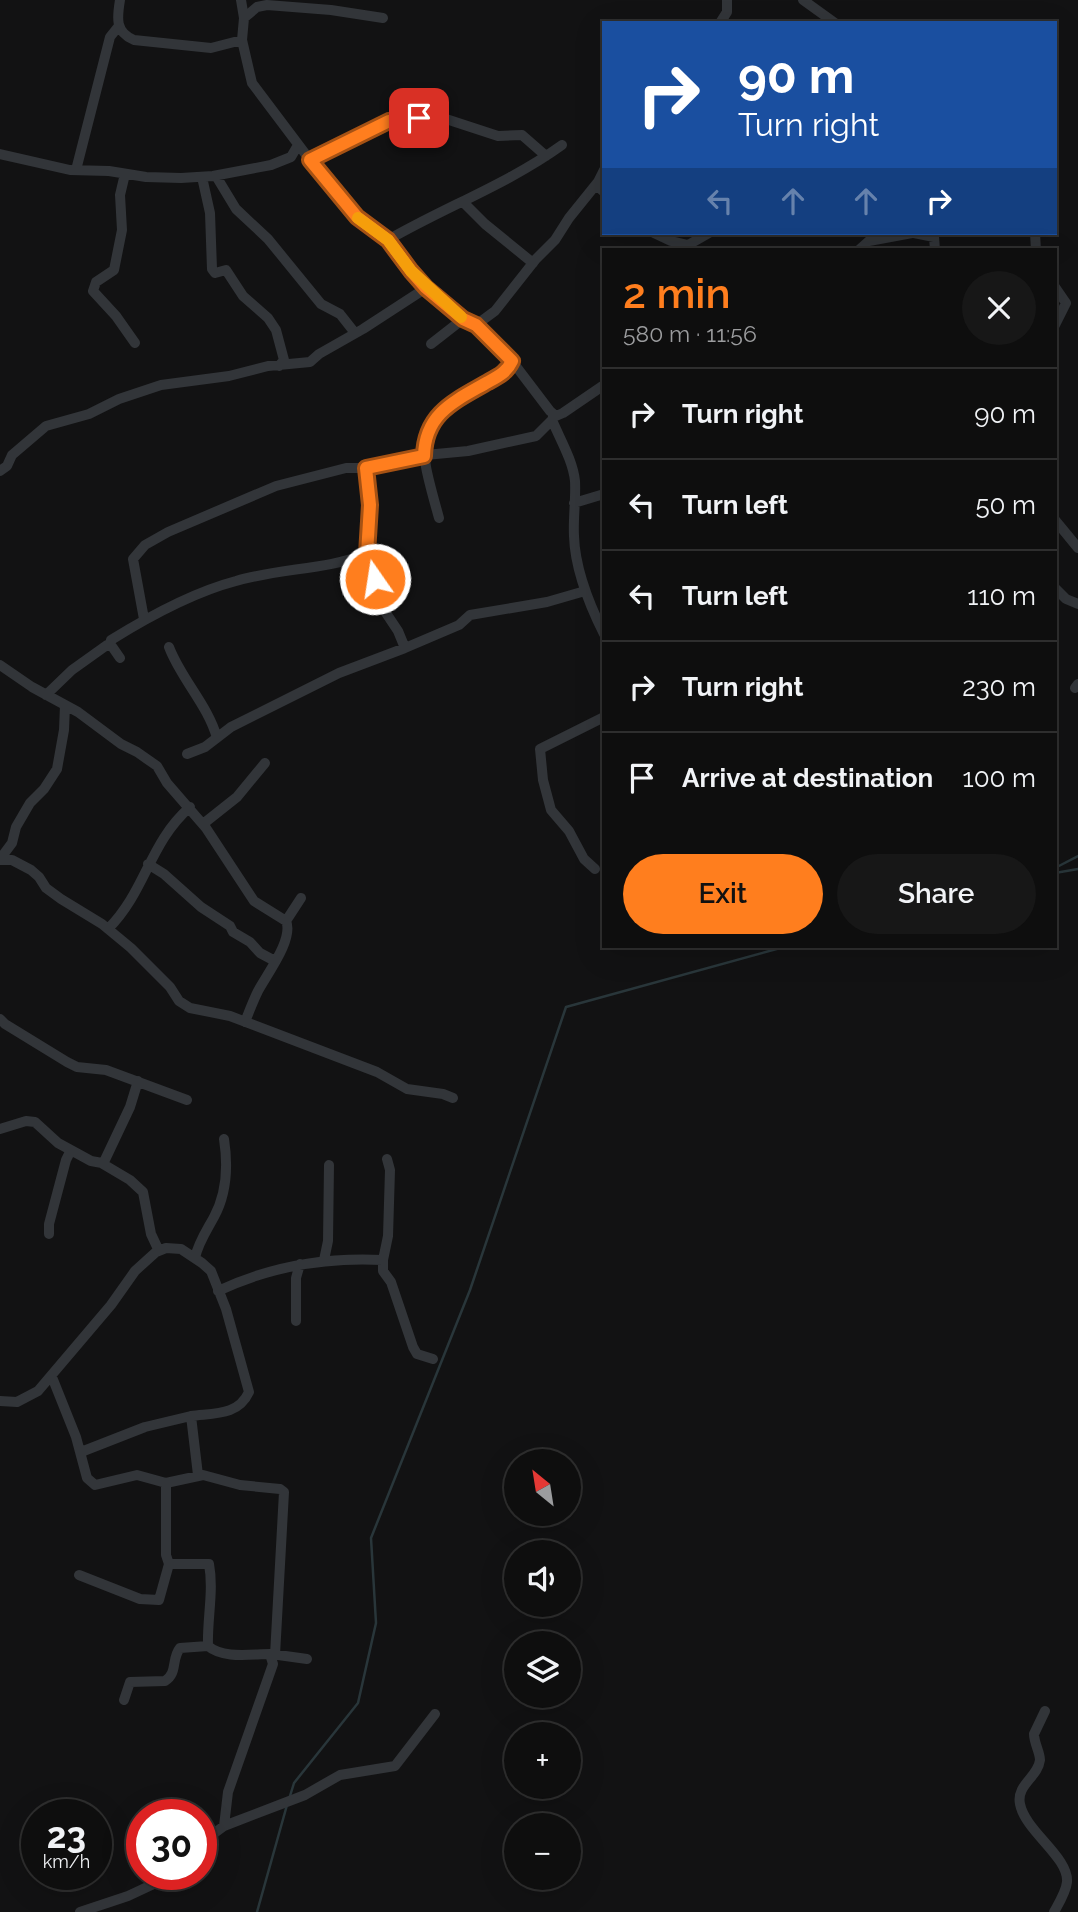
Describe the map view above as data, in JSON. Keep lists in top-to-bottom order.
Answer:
{
  "north": "top left",
  "page": {
    "turn": ["90 m", "Turn right"],
    "heading": ["2 min", "580 m · 11:56"],
    "list": [
      {
        "name": "Turn right",
        "value": "90 m"
      },
      {
        "name": "Turn left",
        "value": "50 m"
      },
      {
        "name": "Turn left",
        "value": "110 m"
      },
      {
        "name": "Turn right",
        "value": "230 m"
      },
      {
        "name": "Arrive at destination",
        "value": "100 m"
      }
    ],
    "buttons": ["Exit", "Share"],
    "map_buttons": ["+", "−"],
    "speed": "23 km/h",
    "limit": "30"
  }
}
